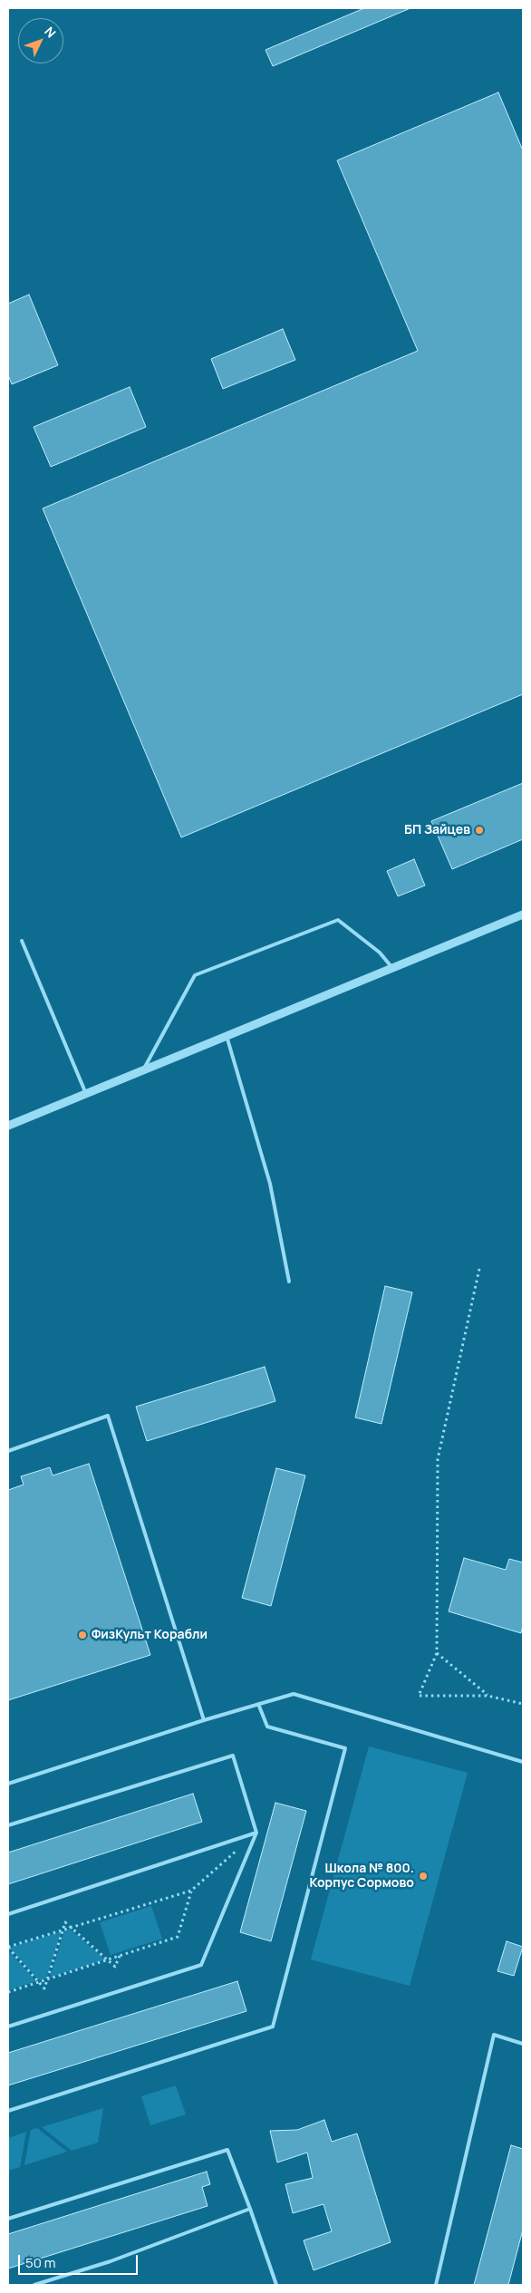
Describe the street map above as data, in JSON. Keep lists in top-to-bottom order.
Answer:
{
  "places": ["БП Зайцев", "ФизКульт Корабли", "Школа № 800. Корпус Сормово"],
  "scale_bar": "50 m",
  "north": "top right"
}
